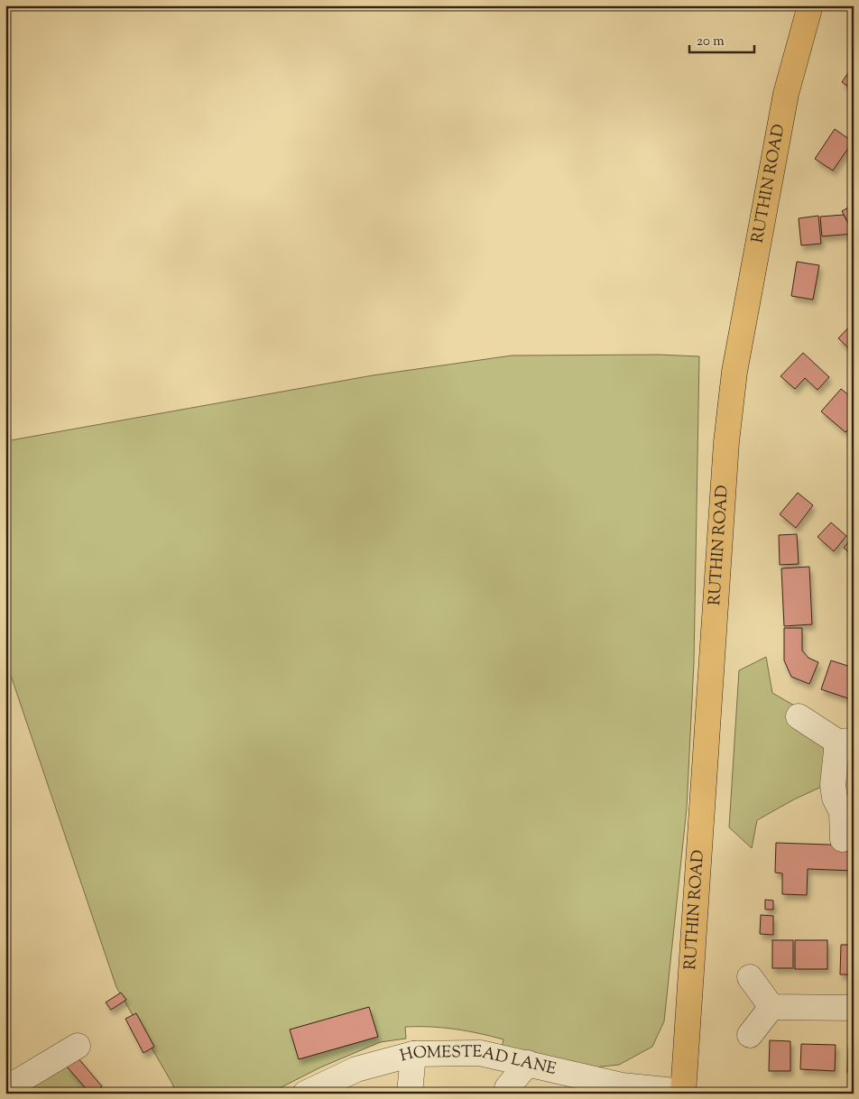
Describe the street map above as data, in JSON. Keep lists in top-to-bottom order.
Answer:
{
  "streets": {
    "main road": ["RUTHIN ROAD"],
    "street": ["HOMESTEAD LANE"]
  },
  "crossings": [
    ["RUTHIN ROAD", "HOMESTEAD LANE"]
  ],
  "scale_bar": "20 m"
}
